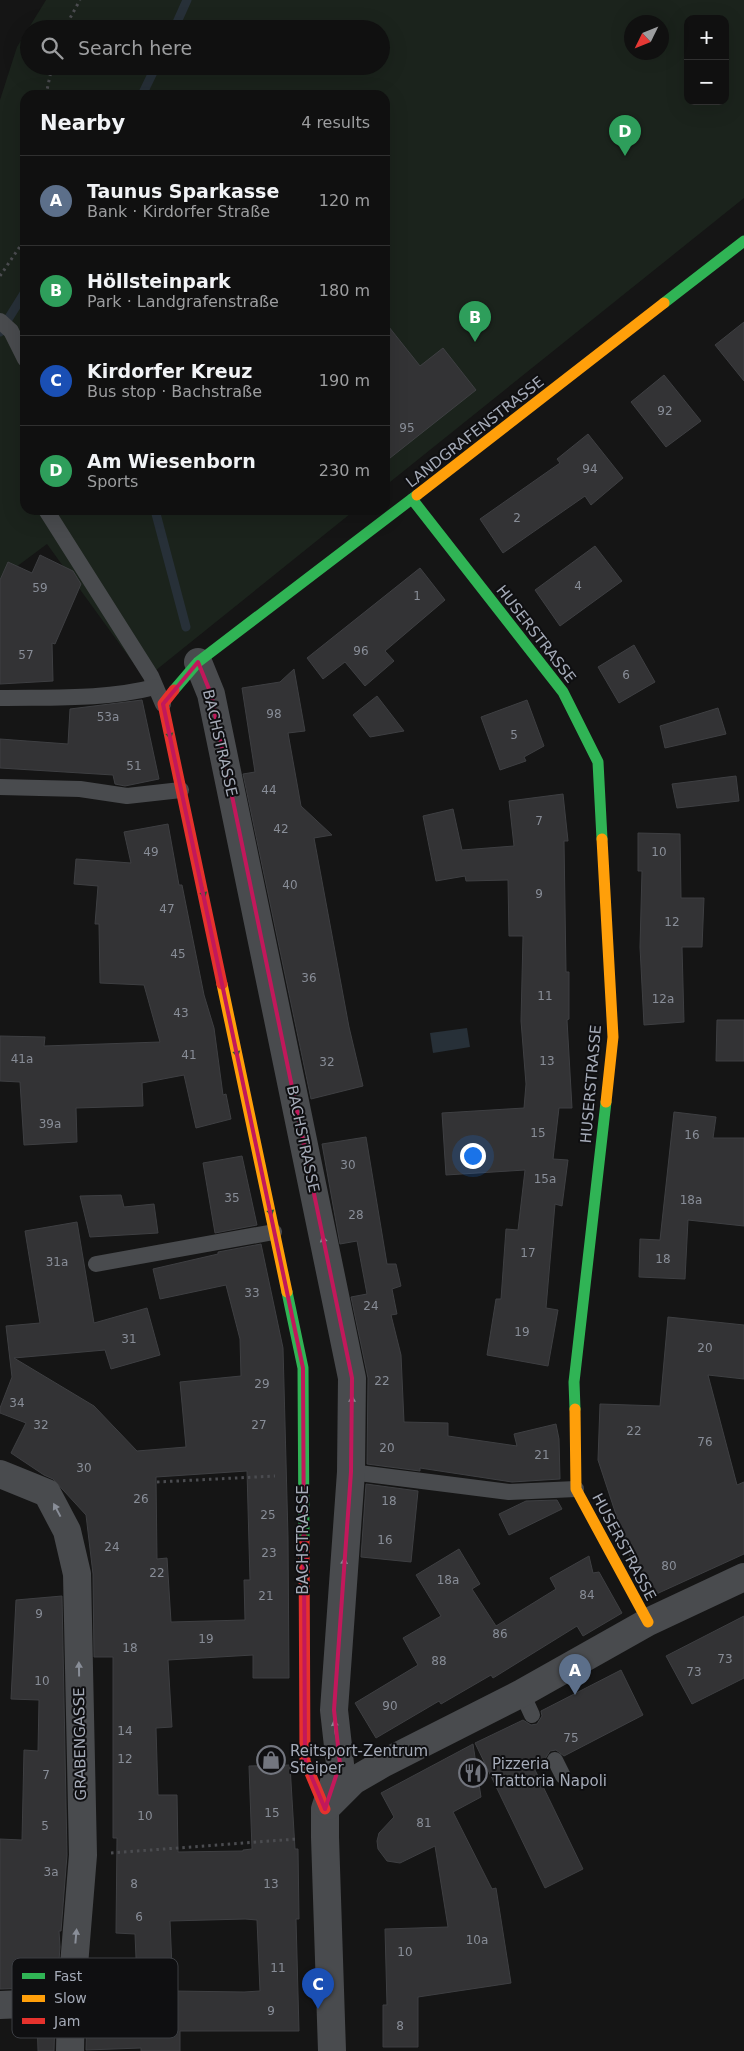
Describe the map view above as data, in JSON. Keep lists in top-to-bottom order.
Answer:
{
  "streets": {
    "street": [
      "LANDGRAFENSTRASSE",
      "HUSERSTRASSE",
      "BACHSTRASSE",
      "GRABENGASSE"
    ]
  },
  "crossings": [
    ["LANDGRAFENSTRASSE", "HUSERSTRASSE"],
    ["LANDGRAFENSTRASSE", "BACHSTRASSE"]
  ],
  "one_way": ["GRABENGASSE"],
  "places": {
    "shop": ["Reitsport-Zentrum Steiper"],
    "restaurant": ["Pizzeria Trattoria Napoli"]
  },
  "house_numbers": [
    "92",
    "95",
    "94",
    "2",
    "4",
    "59",
    "1",
    "96",
    "57",
    "6",
    "98",
    "53a",
    "5",
    "51",
    "44",
    "7",
    "42",
    "49",
    "10",
    "40",
    "9",
    "47",
    "12",
    "45",
    "36",
    "11",
    "12a",
    "43",
    "41",
    "41a",
    "13",
    "32",
    "39a",
    "15",
    "16",
    "30",
    "15a",
    "35",
    "18a",
    "28",
    "17",
    "18",
    "31a",
    "33",
    "24",
    "19",
    "31",
    "20",
    "22",
    "29",
    "34",
    "32",
    "27",
    "22",
    "76",
    "20",
    "21",
    "30",
    "26",
    "18",
    "25",
    "16",
    "24",
    "23",
    "80",
    "22",
    "18a",
    "84",
    "21",
    "9",
    "86",
    "19",
    "18",
    "73",
    "88",
    "73",
    "10",
    "90",
    "14",
    "75",
    "12",
    "7",
    "15",
    "10",
    "81",
    "5",
    "3a",
    "8",
    "13",
    "6",
    "10a",
    "10",
    "11",
    "9",
    "8"
  ],
  "legend": ["Fast", "Slow", "Jam"],
  "north": "bottom left",
  "page": {
    "map_buttons": ["+", "−"],
    "search": "Search here",
    "heading": ["Nearby", "4 results"],
    "pins": [
      "D",
      "B",
      "A",
      "C"
    ],
    "list": [
      {
        "mark": "A",
        "name": "Taunus Sparkasse",
        "note": "Bank · Kirdorfer Straße",
        "value": "120 m"
      },
      {
        "mark": "B",
        "name": "Höllsteinpark",
        "note": "Park · Landgrafenstraße",
        "value": "180 m"
      },
      {
        "mark": "C",
        "name": "Kirdorfer Kreuz",
        "note": "Bus stop · Bachstraße",
        "value": "190 m"
      },
      {
        "mark": "D",
        "name": "Am Wiesenborn",
        "note": "Sports",
        "value": "230 m"
      }
    ]
  }
}
